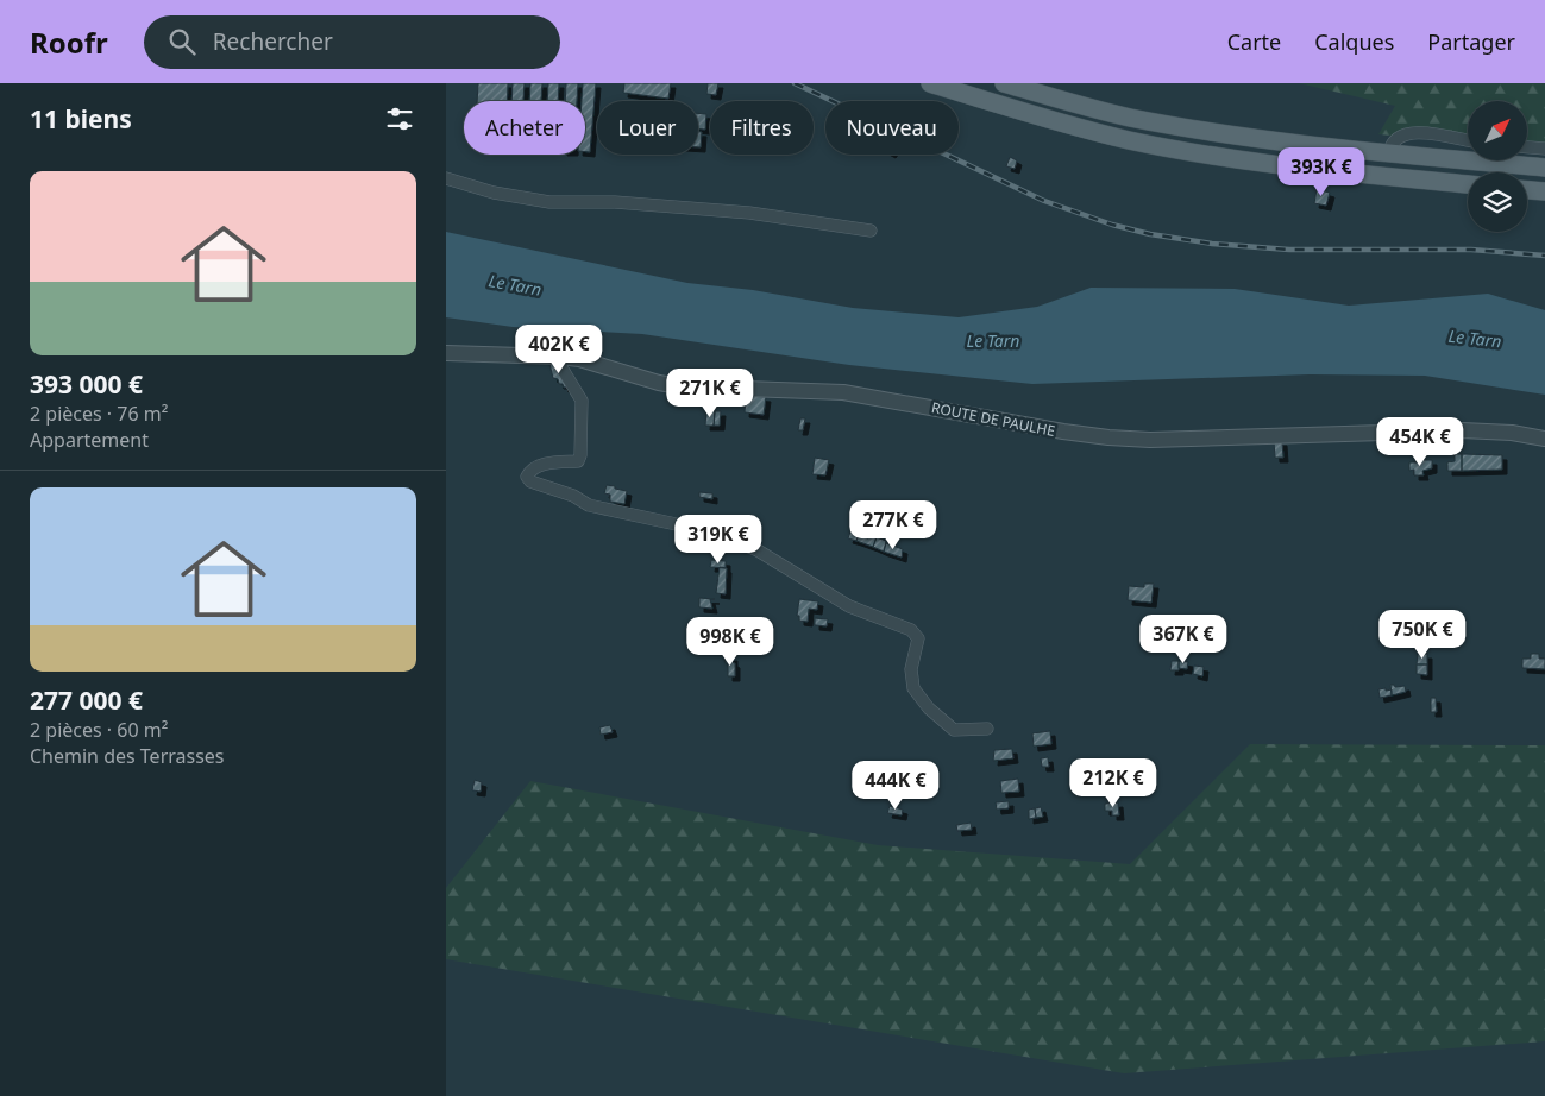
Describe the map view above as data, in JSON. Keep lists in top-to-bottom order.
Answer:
{
  "streets": {
    "street": ["ROUTE DE PAULHE"]
  },
  "water": ["Le Tarn"],
  "north": "top right",
  "page": {
    "header": "Roofr",
    "search": "Rechercher",
    "nav": ["Carte", "Calques", "Partager"],
    "heading": "11 biens",
    "chip": [
      "Acheter",
      "Louer",
      "Filtres",
      "Nouveau"
    ],
    "price": [
      "393K €",
      "402K €",
      "271K €",
      "454K €",
      "277K €",
      "319K €",
      "750K €",
      "367K €",
      "998K €",
      "212K €",
      "444K €"
    ],
    "list": [
      {
        "name": "393 000 €",
        "note": "2 pièces · 76 m² · Appartement"
      },
      {
        "name": "277 000 €",
        "note": "2 pièces · 60 m² · Chemin des Terrasses"
      }
    ]
  }
}
